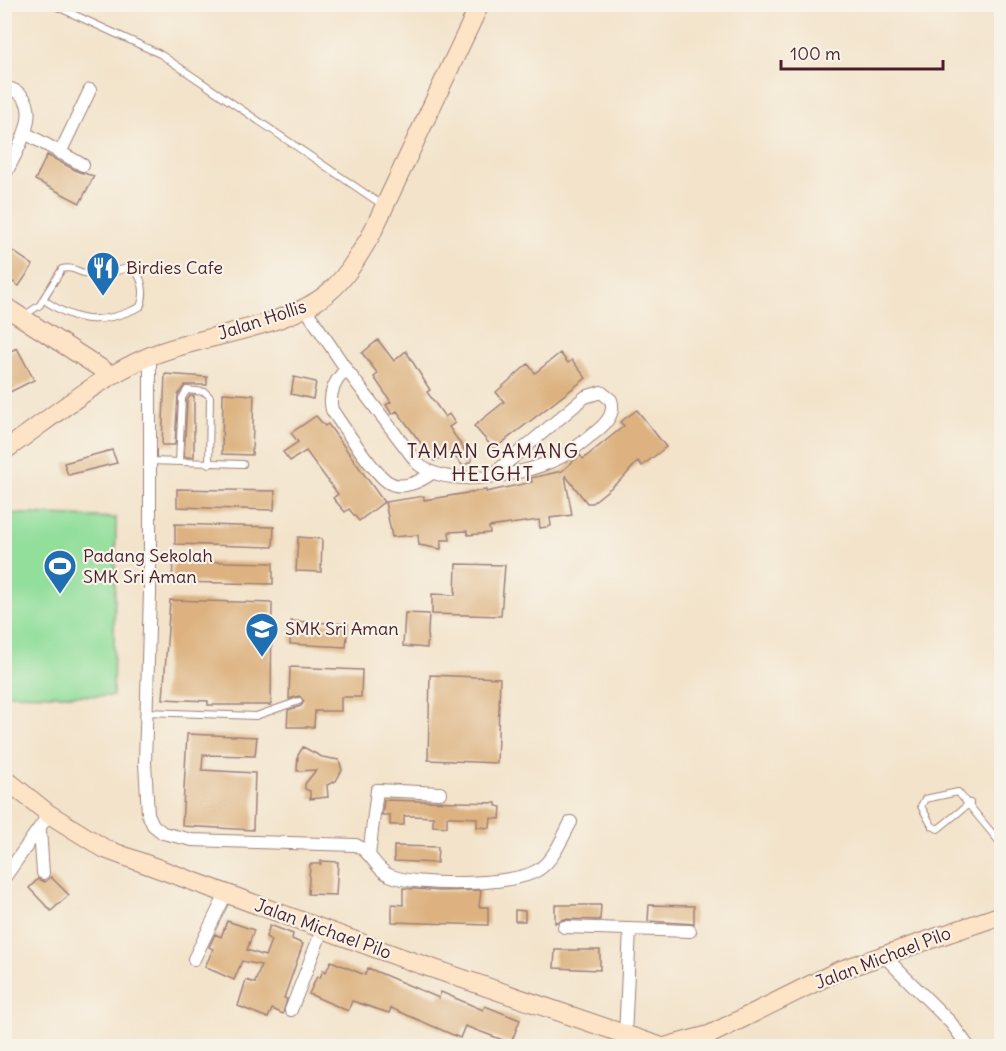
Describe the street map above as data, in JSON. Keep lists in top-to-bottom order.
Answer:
{
  "streets": {
    "street": ["Jalan Hollis", "Jalan Michael Pilo"]
  },
  "districts": ["TAMAN GAMANG HEIGHT"],
  "places": {
    "restaurant": ["Birdies Cafe"],
    "sports": ["Padang Sekolah SMK Sri Aman"],
    "school or university": ["SMK Sri Aman"]
  },
  "scale_bar": "100 m"
}
